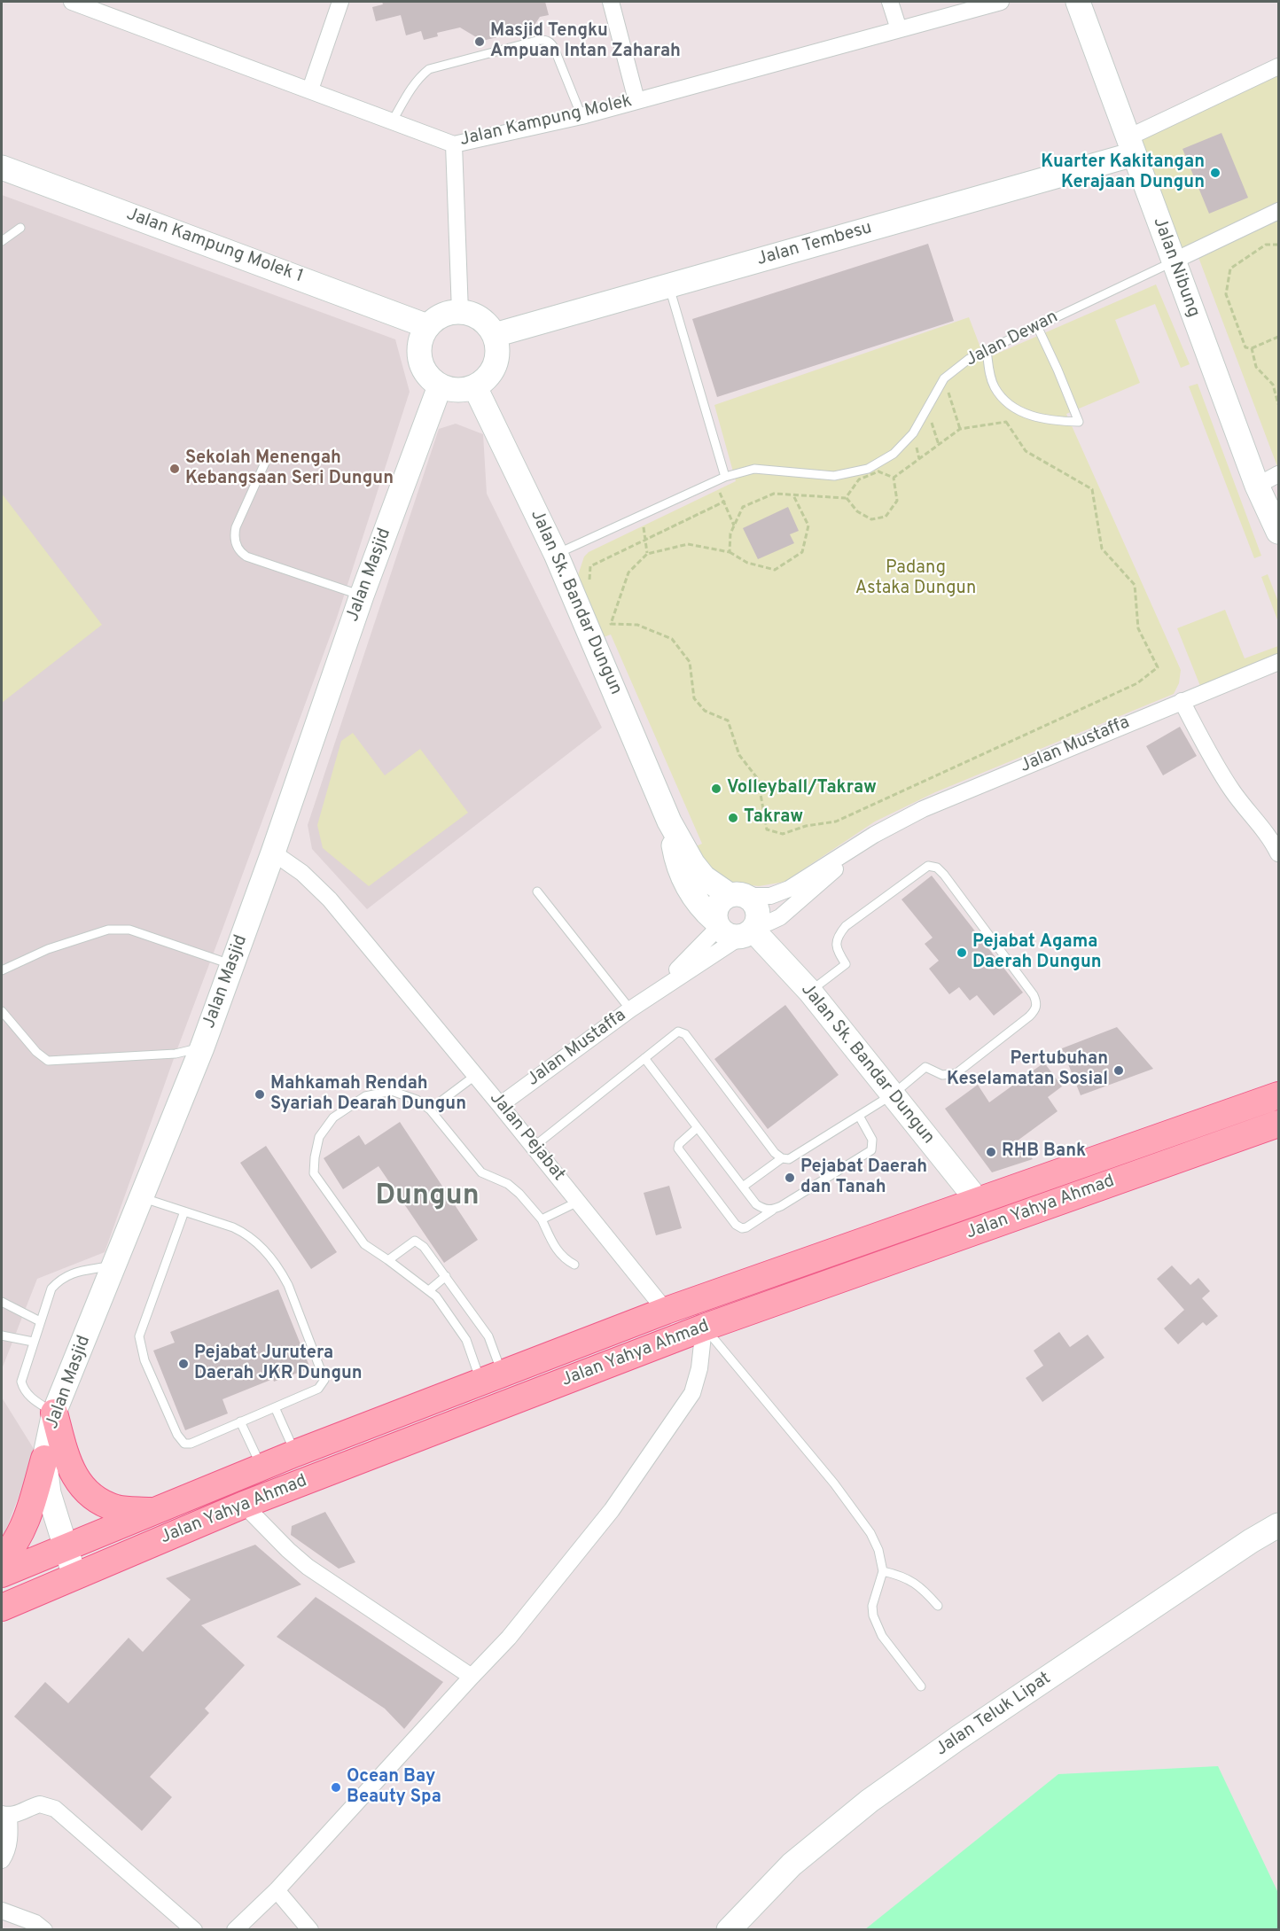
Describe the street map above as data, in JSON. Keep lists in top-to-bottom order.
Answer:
{
  "streets": {
    "main road": ["Jalan Yahya Ahmad"],
    "street": [
      "Jalan Kampung Molek",
      "Jalan Tembesu",
      "Jalan Kampung Molek 1",
      "Jalan Nibung",
      "Jalan Masjid",
      "Jalan Sk. Bandar Dungun",
      "Jalan Mustaffa",
      "Jalan Pejabat",
      "Jalan Teluk Lipat"
    ],
    "lane": ["Jalan Dewan"]
  },
  "crossings": [
    ["Jalan Tembesu", "Jalan Kampung Molek 1"],
    ["Jalan Tembesu", "Jalan Nibung"],
    ["Jalan Tembesu", "Jalan Masjid"],
    ["Jalan Tembesu", "Jalan Sk. Bandar Dungun"],
    ["Jalan Kampung Molek 1", "Jalan Masjid"],
    ["Jalan Kampung Molek 1", "Jalan Sk. Bandar Dungun"],
    ["Jalan Nibung", "Jalan Dewan"],
    ["Jalan Dewan", "Jalan Sk. Bandar Dungun"],
    ["Jalan Masjid", "Jalan Sk. Bandar Dungun"],
    ["Jalan Masjid", "Jalan Pejabat"],
    ["Jalan Masjid", "Jalan Yahya Ahmad"],
    ["Jalan Sk. Bandar Dungun", "Jalan Mustaffa"],
    ["Jalan Sk. Bandar Dungun", "Jalan Yahya Ahmad"],
    ["Jalan Mustaffa", "Jalan Pejabat"],
    ["Jalan Pejabat", "Jalan Yahya Ahmad"]
  ],
  "districts": ["Dungun"],
  "parks": ["Padang Astaka Dungun"],
  "places": [
    "Masjid Tengku Ampuan Intan Zaharah",
    "Kuarter Kakitangan Kerajaan Dungun",
    "Sekolah Menengah Kebangsaan Seri Dungun",
    "Volleyball/Takraw",
    "Takraw",
    "Pejabat Agama Daerah Dungun",
    "Pertubuhan Keselamatan Sosial",
    "Mahkamah Rendah Syariah Dearah Dungun",
    "RHB Bank",
    "Pejabat Daerah dan Tanah",
    "Pejabat Jurutera Daerah JKR Dungun",
    "Ocean Bay Beauty Spa"
  ]
}
